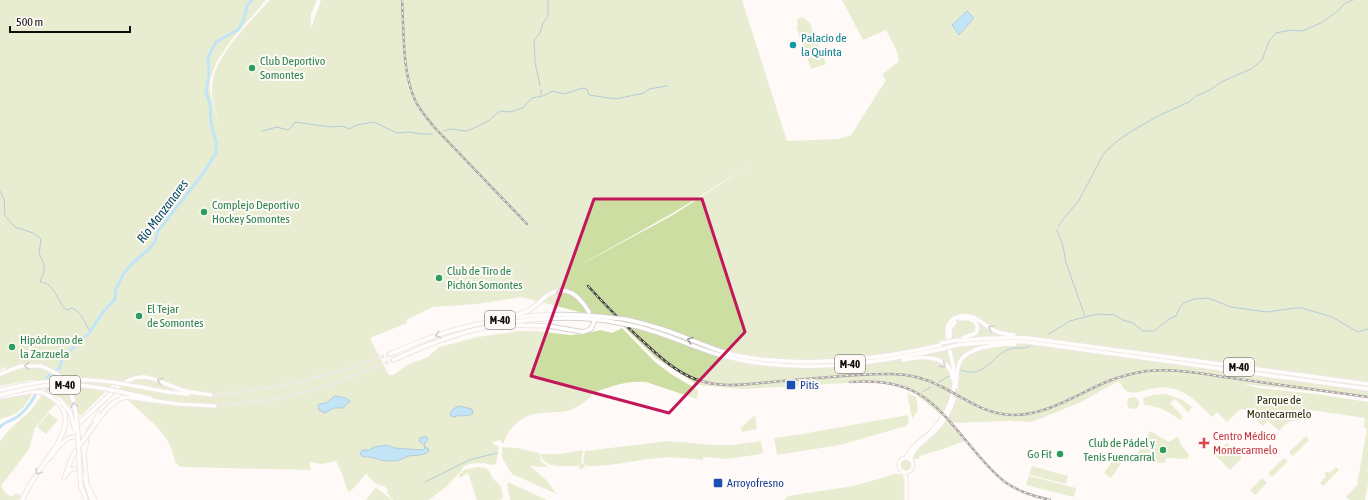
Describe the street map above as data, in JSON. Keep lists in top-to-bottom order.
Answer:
{
  "streets": {
    "highway": ["M-40"]
  },
  "water": ["Río Manzanares"],
  "parks": ["Parque de Montecarmelo"],
  "places": {
    "other": [
      "Palacio de la Quinta",
      "Club Deportivo Somontes",
      "Complejo Deportivo Hockey Somontes",
      "Club de Tiro de Pichón Somontes",
      "El Tejar de Somontes",
      "Hipódromo de la Zarzuela",
      "Club de Pádel y Tenis Fuencarral",
      "Go Fit"
    ],
    "transit": ["Pitis", "Arroyofresno"],
    "health": ["Centro Médico Montecarmelo"]
  },
  "scale_bar": "500 m"
}
